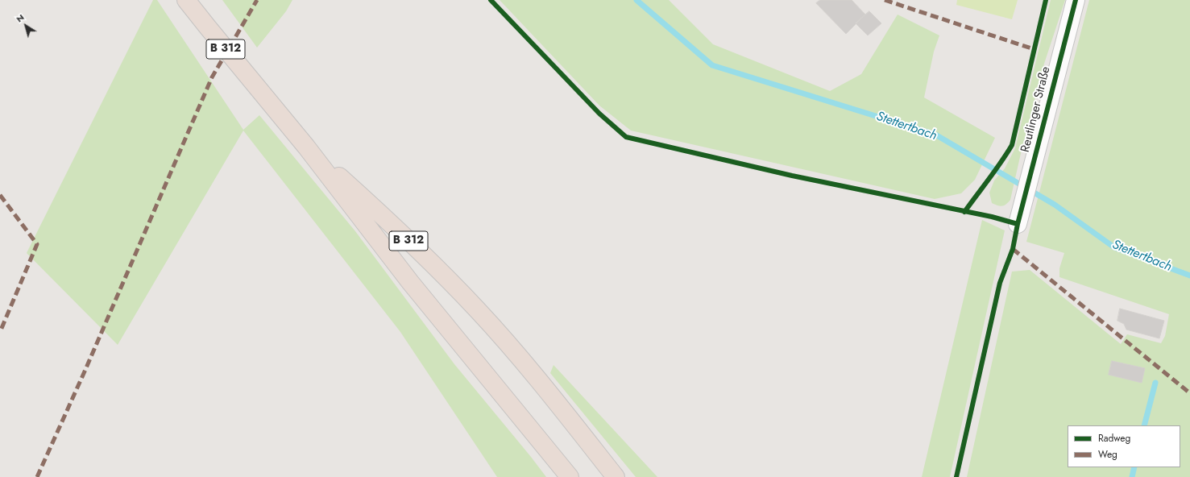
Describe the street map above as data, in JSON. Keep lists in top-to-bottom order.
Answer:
{
  "streets": {
    "highway": ["B 312"],
    "street": ["Reutlinger Straße"]
  },
  "water": ["Stettertbach"],
  "legend": ["Radweg", "Weg"],
  "north": "top left"
}
